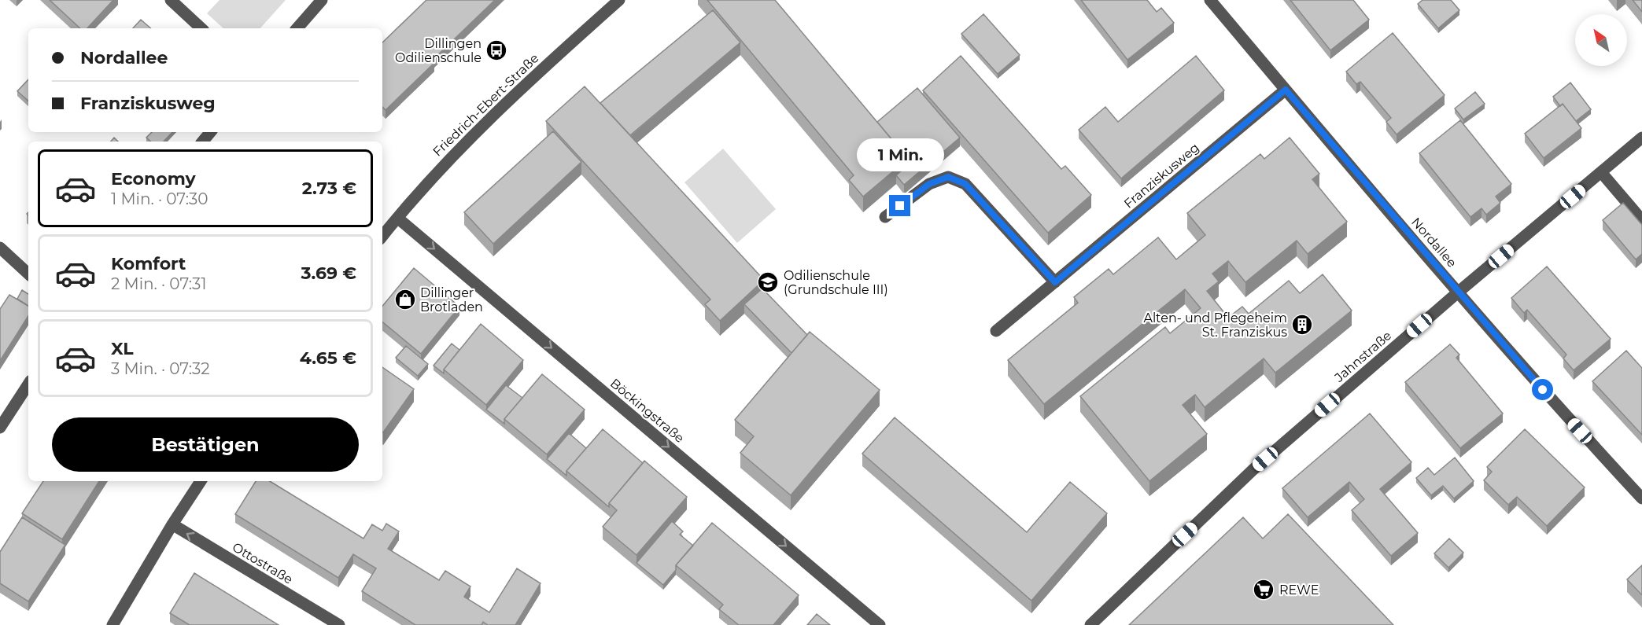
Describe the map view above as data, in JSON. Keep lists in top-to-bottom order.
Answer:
{
  "streets": {
    "street": [
      "Friedrich-Ebert-Straße",
      "Franziskusweg",
      "Nordallee",
      "Jahnstraße",
      "Böckingstraße",
      "Ottostraße"
    ]
  },
  "crossings": [
    ["Friedrich-Ebert-Straße", "Böckingstraße"],
    ["Franziskusweg", "Nordallee"],
    ["Nordallee", "Jahnstraße"]
  ],
  "one_way": ["Böckingstraße", "Ottostraße"],
  "places": {
    "bus stop": ["Dillingen Odilienschule"],
    "school or university": ["Odilienschule (Grundschule III)"],
    "shop": ["Dillinger Brotladen"],
    "building": ["Alten- und Pflegeheim St. Franziskus"],
    "supermarket": ["REWE"]
  },
  "north": "top left",
  "page": {
    "banner": ["Nordallee", "Franziskusweg"],
    "bubble": "1 Min.",
    "list": [
      {
        "name": "Economy",
        "note": "1 Min. · 07:30",
        "value": "2.73 €"
      },
      {
        "name": "Komfort",
        "note": "2 Min. · 07:31",
        "value": "3.69 €"
      },
      {
        "name": "XL",
        "note": "3 Min. · 07:32",
        "value": "4.65 €"
      }
    ],
    "buttons": "Bestätigen"
  }
}
